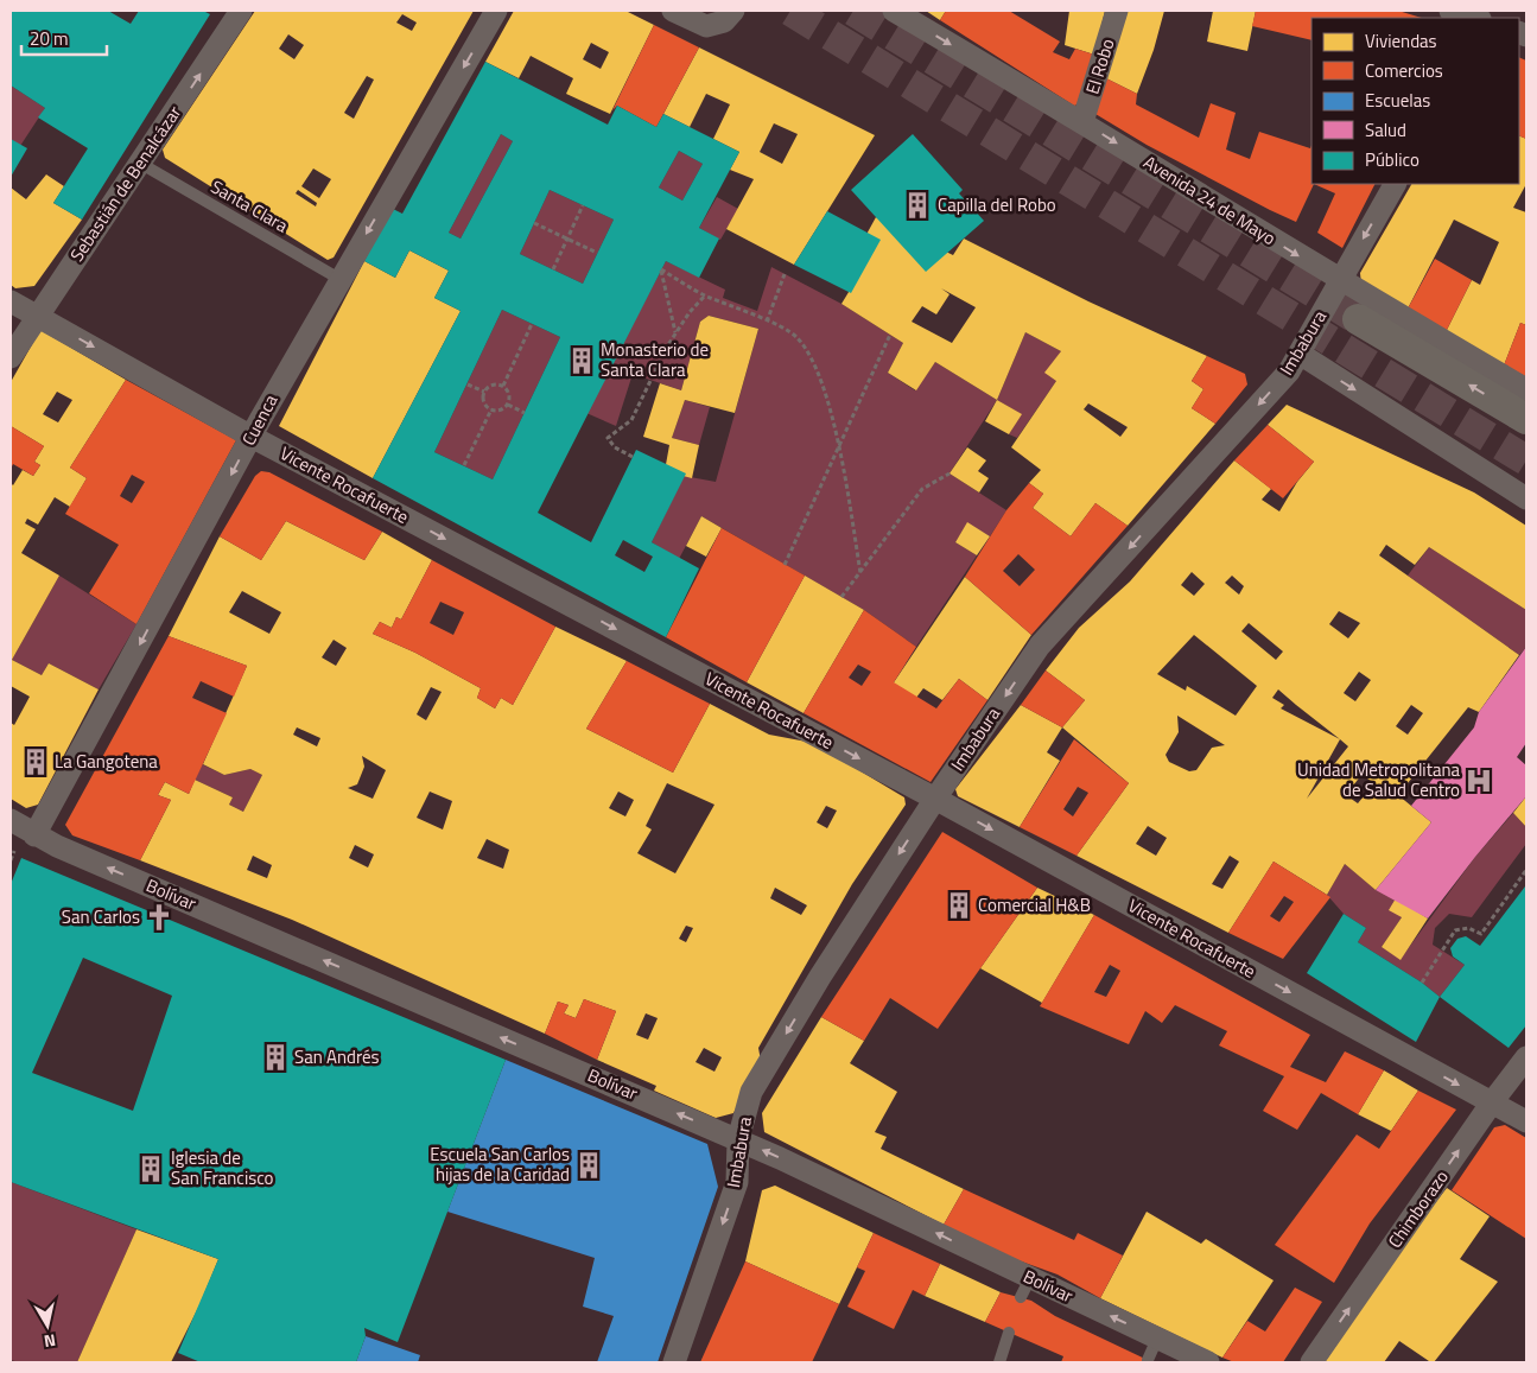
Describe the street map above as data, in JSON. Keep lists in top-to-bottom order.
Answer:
{
  "streets": {
    "street": [
      "El Robo",
      "Sebastián de Benalcázar",
      "Avenida 24 de Mayo",
      "Imbabura",
      "Cuenca",
      "Vicente Rocafuerte",
      "Bolívar",
      "Chimborazo"
    ],
    "lane": ["Santa Clara"]
  },
  "crossings": [
    ["El Robo", "Avenida 24 de Mayo"],
    ["Sebastián de Benalcázar", "Santa Clara"],
    ["Sebastián de Benalcázar", "Vicente Rocafuerte"],
    ["Avenida 24 de Mayo", "Imbabura"],
    ["Santa Clara", "Cuenca"],
    ["Imbabura", "Vicente Rocafuerte"],
    ["Imbabura", "Bolívar"],
    ["Cuenca", "Vicente Rocafuerte"],
    ["Cuenca", "Bolívar"],
    ["Vicente Rocafuerte", "Chimborazo"]
  ],
  "one_way": [
    "Sebastián de Benalcázar",
    "Avenida 24 de Mayo",
    "Imbabura",
    "Cuenca",
    "Vicente Rocafuerte",
    "Bolívar",
    "Chimborazo"
  ],
  "places": {
    "building": [
      "Capilla del Robo",
      "Monasterio de Santa Clara",
      "La Gangotena",
      "Comercial H&B",
      "San Andrés",
      "Escuela San Carlos hijas de la Caridad",
      "Iglesia de San Francisco"
    ],
    "hospital": ["Unidad Metropolitana de Salud Centro"],
    "church": ["San Carlos"]
  },
  "legend": [
    "Viviendas",
    "Comercios",
    "Escuelas",
    "Salud",
    "Público"
  ],
  "scale_bar": "20 m",
  "north": "bottom"
}
